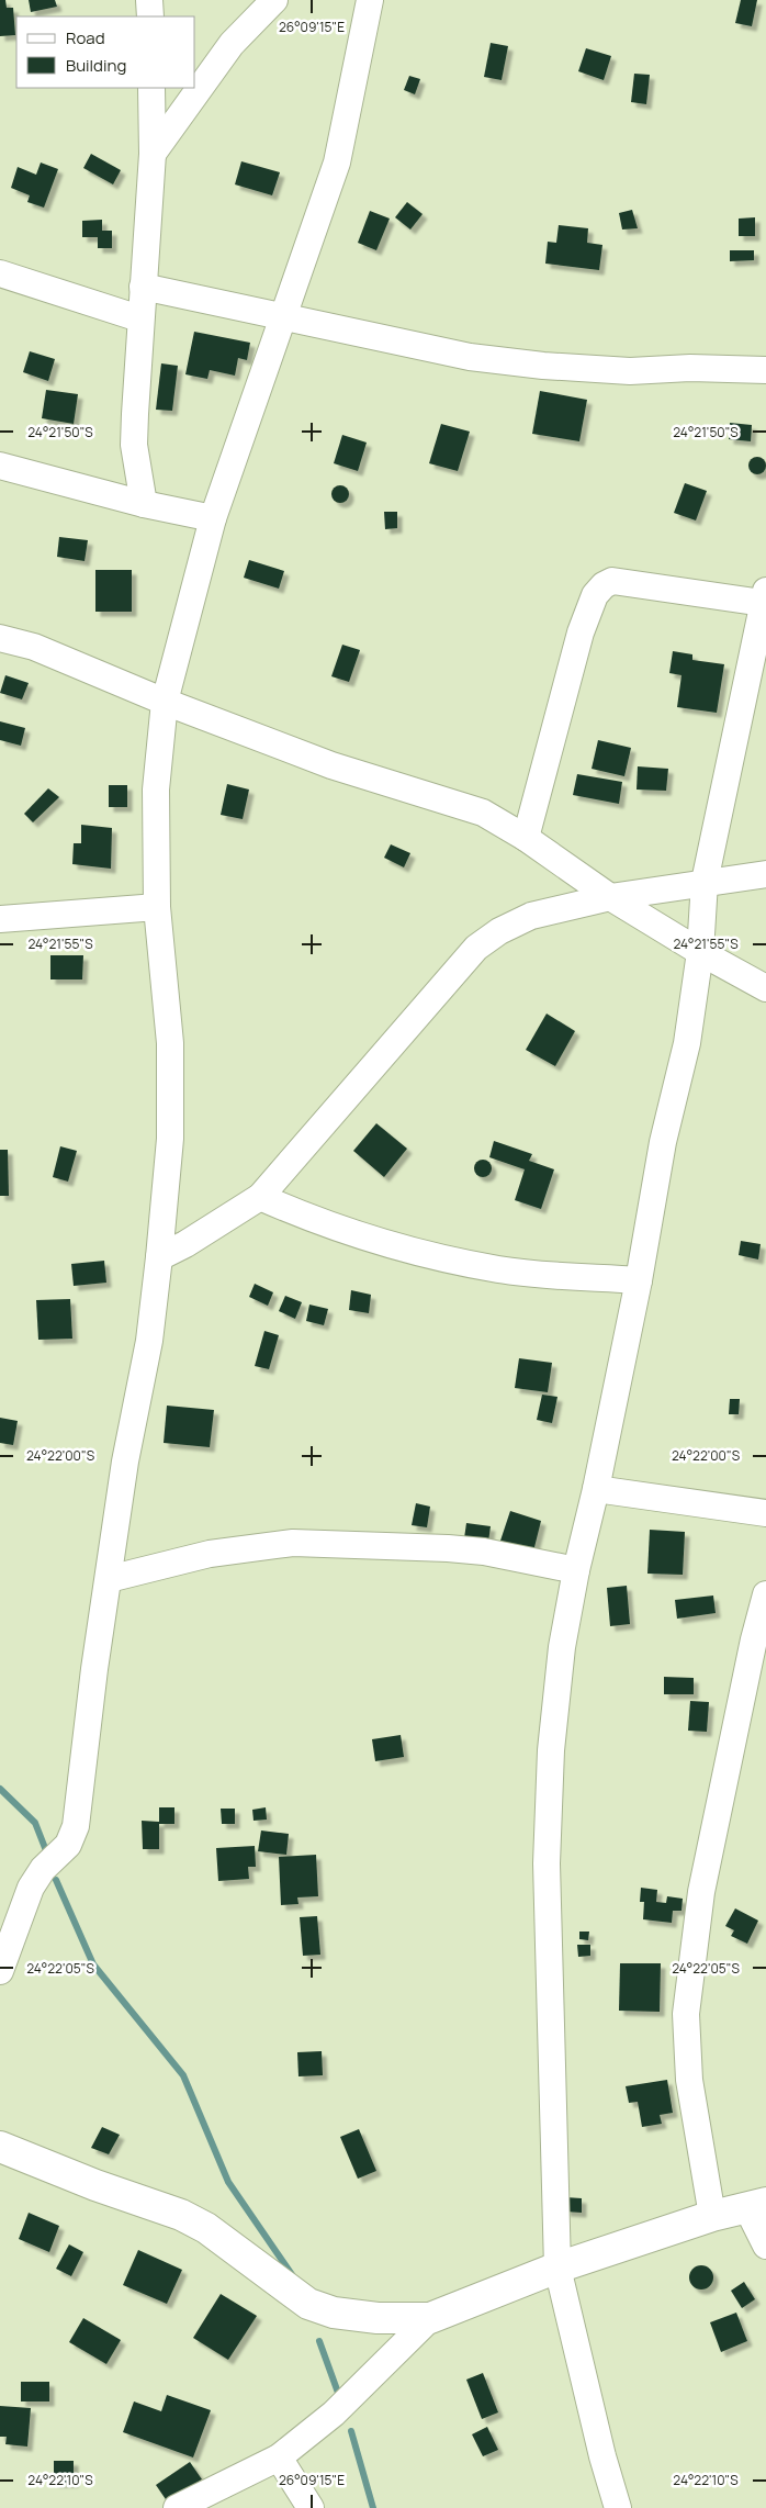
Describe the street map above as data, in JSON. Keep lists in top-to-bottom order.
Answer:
{
  "legend": ["Road", "Building"],
  "coordinates": [
    "26°09'15\"E",
    "24°21'50\"S",
    "24°21'55\"S",
    "24°22'00\"S",
    "24°22'05\"S",
    "24°22'10\"S"
  ]
}
